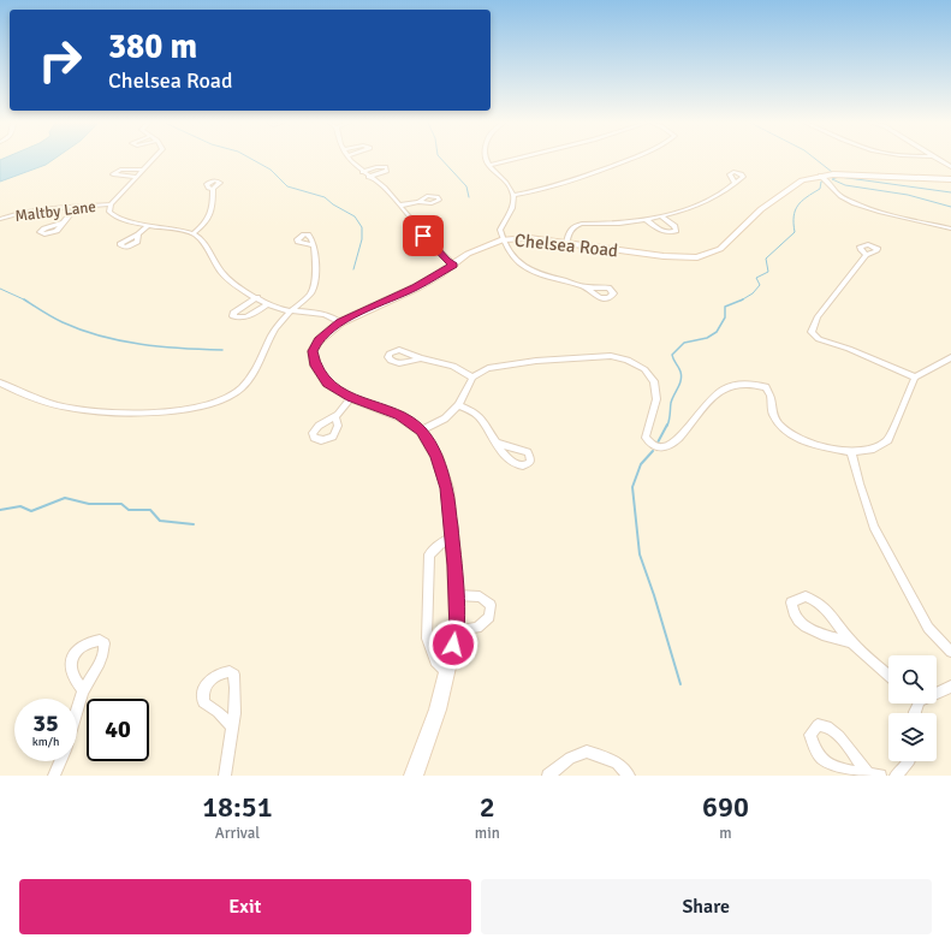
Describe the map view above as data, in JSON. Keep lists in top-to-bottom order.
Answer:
{
  "streets": {
    "street": ["Maltby Lane", "Chelsea Road"]
  },
  "page": {
    "turn": ["380 m", "Chelsea Road"],
    "speed": "35 km/h",
    "limit": "40",
    "eta": [
      "18:51",
      "Arrival",
      "2",
      "min",
      "690",
      "m"
    ],
    "buttons": ["Exit", "Share"]
  }
}
